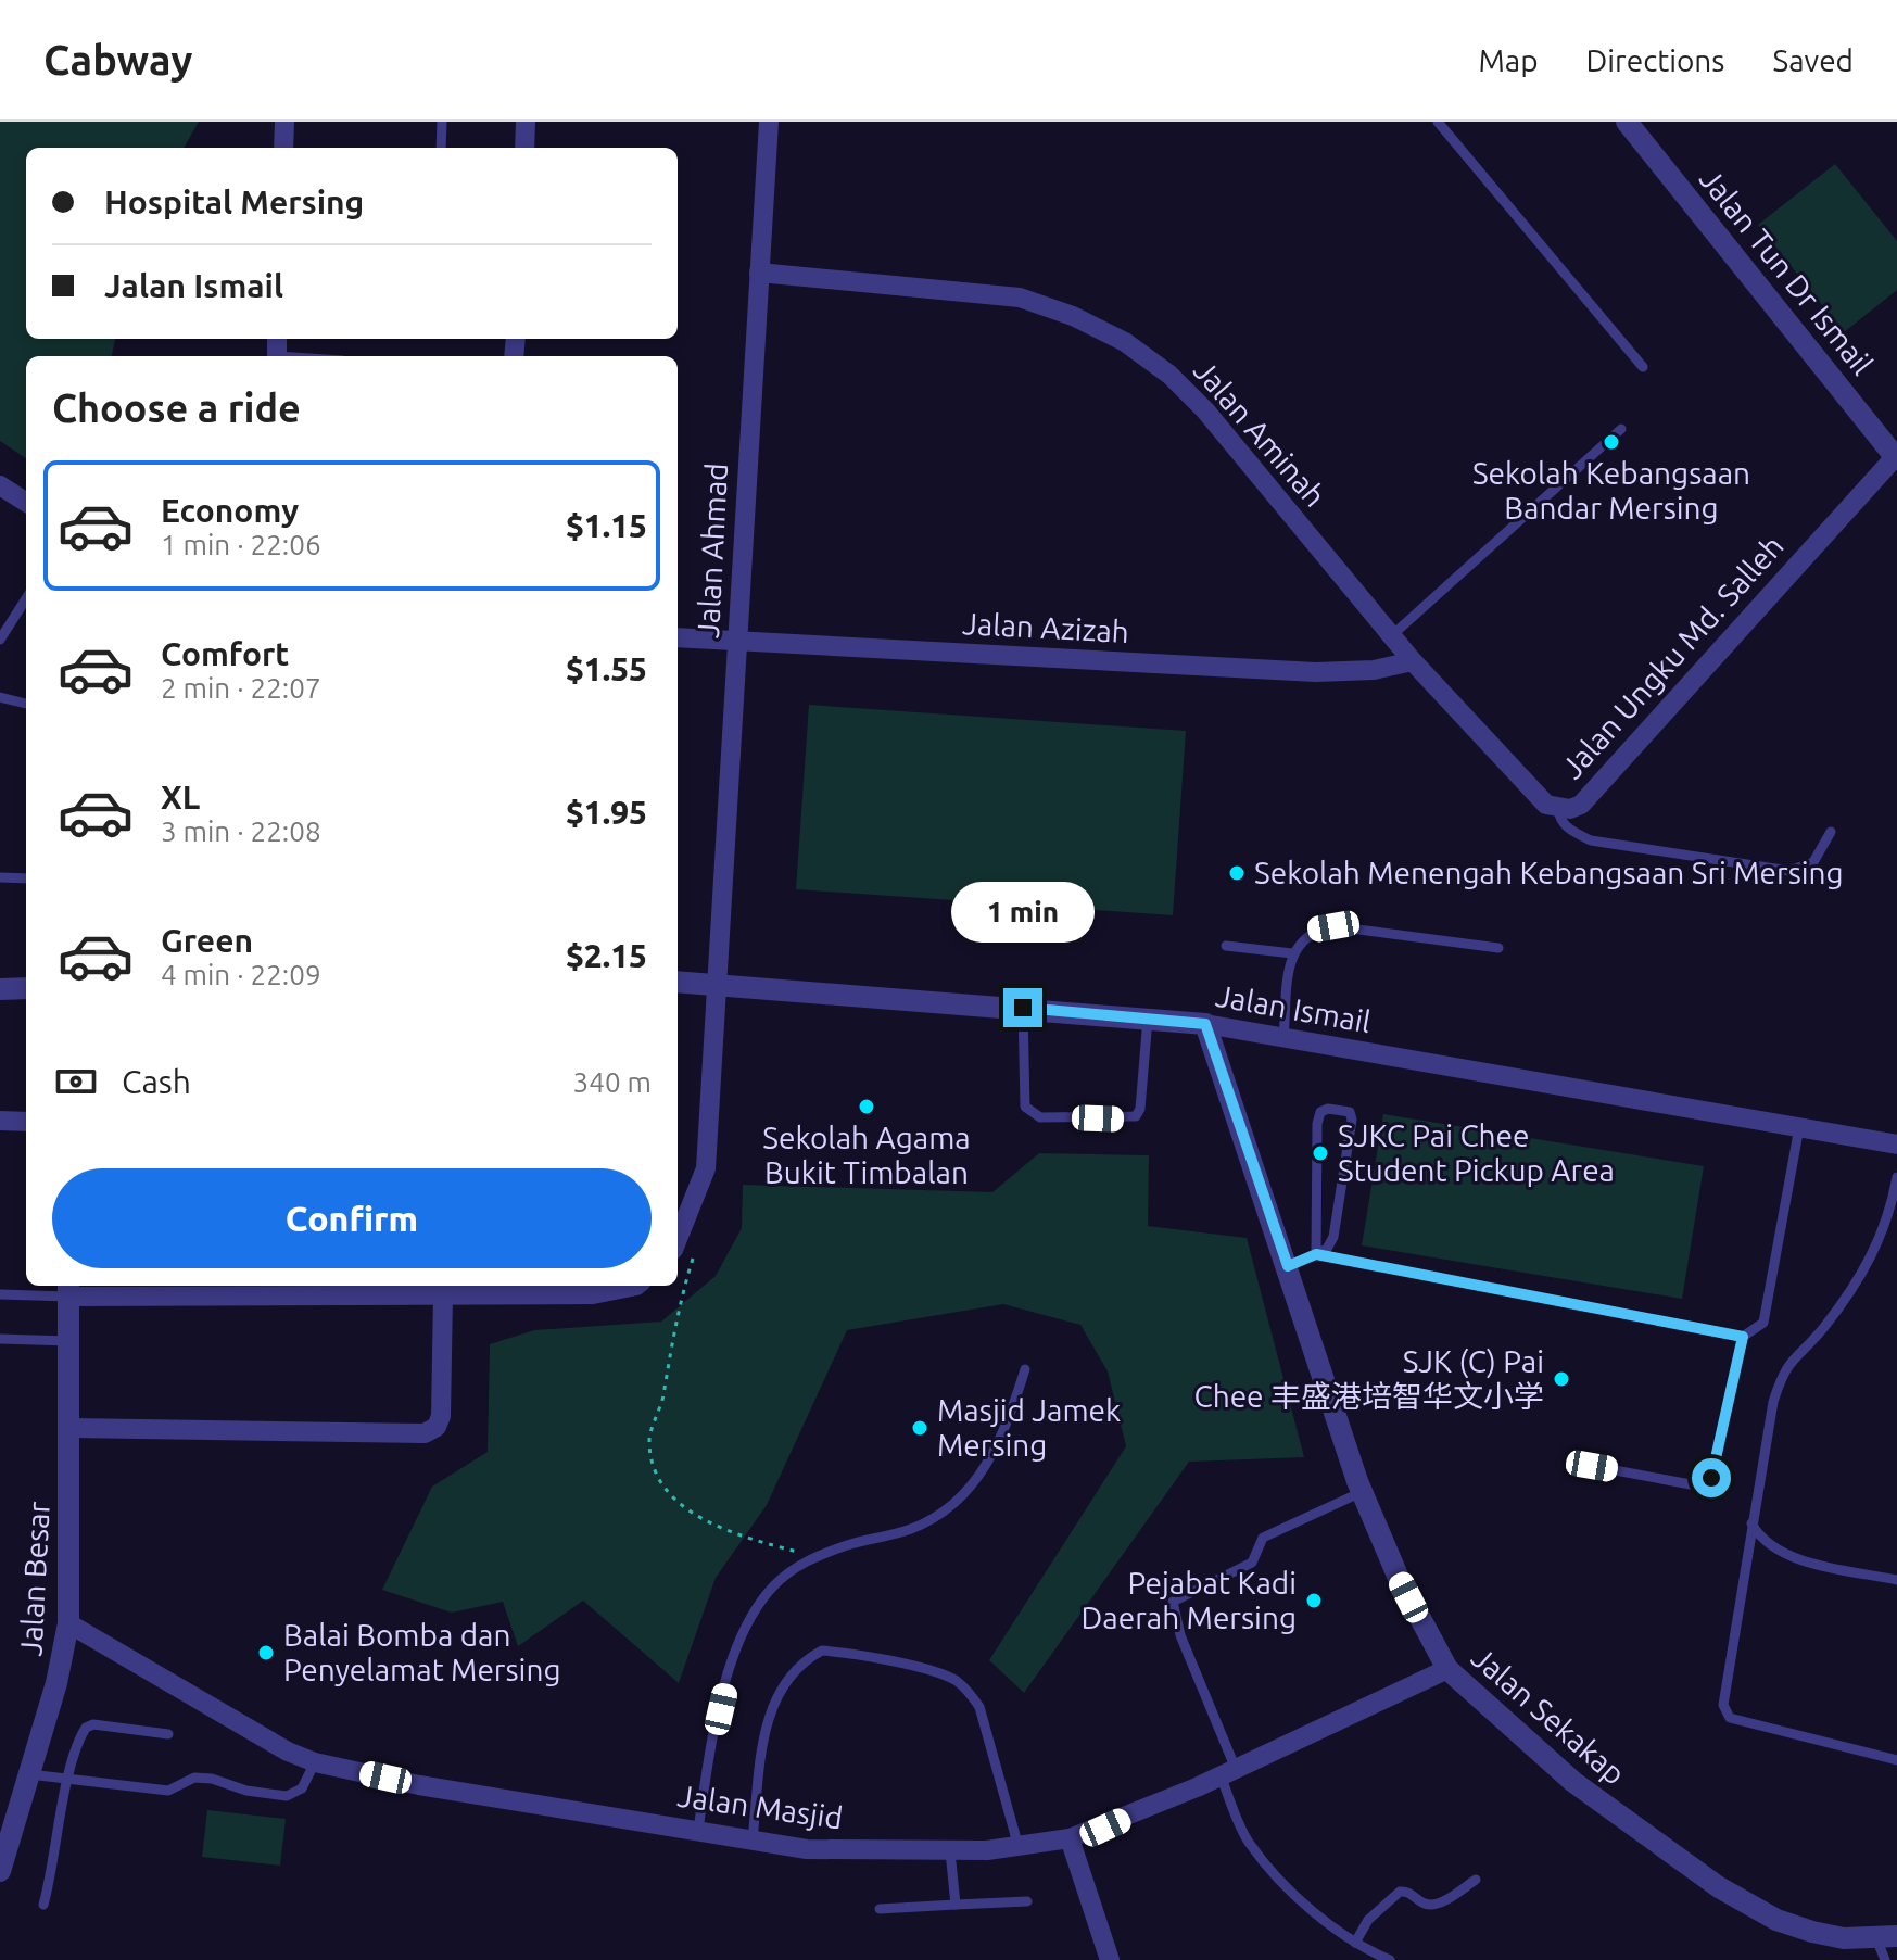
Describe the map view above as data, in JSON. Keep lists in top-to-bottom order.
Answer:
{
  "streets": {
    "street": [
      "Jalan Tun Dr Ismail",
      "Jalan Aminah",
      "Jalan Ahmad",
      "Jalan Azizah",
      "Jalan Ungku Md. Salleh",
      "Jalan Ismail",
      "Jalan Besar",
      "Jalan Sekakap",
      "Jalan Masjid"
    ]
  },
  "crossings": [
    ["Jalan Tun Dr Ismail", "Jalan Ungku Md. Salleh"],
    ["Jalan Aminah", "Jalan Ahmad"],
    ["Jalan Aminah", "Jalan Azizah"],
    ["Jalan Aminah", "Jalan Ungku Md. Salleh"],
    ["Jalan Ahmad", "Jalan Azizah"],
    ["Jalan Ahmad", "Jalan Ismail"],
    ["Jalan Azizah", "Jalan Ungku Md. Salleh"],
    ["Jalan Ismail", "Jalan Sekakap"],
    ["Jalan Besar", "Jalan Masjid"],
    ["Jalan Sekakap", "Jalan Masjid"]
  ],
  "places": [
    "Sekolah Kebangsaan Bandar Mersing",
    "Sekolah Menengah Kebangsaan Sri Mersing",
    "Sekolah Agama Bukit Timbalan",
    "SJKC Pai Chee Student Pickup Area",
    "SJK (C) Pai Chee 丰盛港培智华文小学",
    "Masjid Jamek Mersing",
    "Pejabat Kadi Daerah Mersing",
    "Balai Bomba dan Penyelamat Mersing"
  ],
  "page": {
    "header": "Cabway",
    "nav": ["Map", "Directions", "Saved"],
    "banner": ["Hospital Mersing", "Jalan Ismail"],
    "heading": "Choose a ride",
    "list": [
      {
        "name": "Economy",
        "note": "1 min · 22:06",
        "value": "$1.15"
      },
      {
        "name": "Comfort",
        "note": "2 min · 22:07",
        "value": "$1.55"
      },
      {
        "name": "XL",
        "note": "3 min · 22:08",
        "value": "$1.95"
      },
      {
        "name": "Green",
        "note": "4 min · 22:09",
        "value": "$2.15"
      }
    ],
    "bubble": "1 min",
    "pay": ["Cash", "340 m"],
    "buttons": "Confirm"
  }
}
